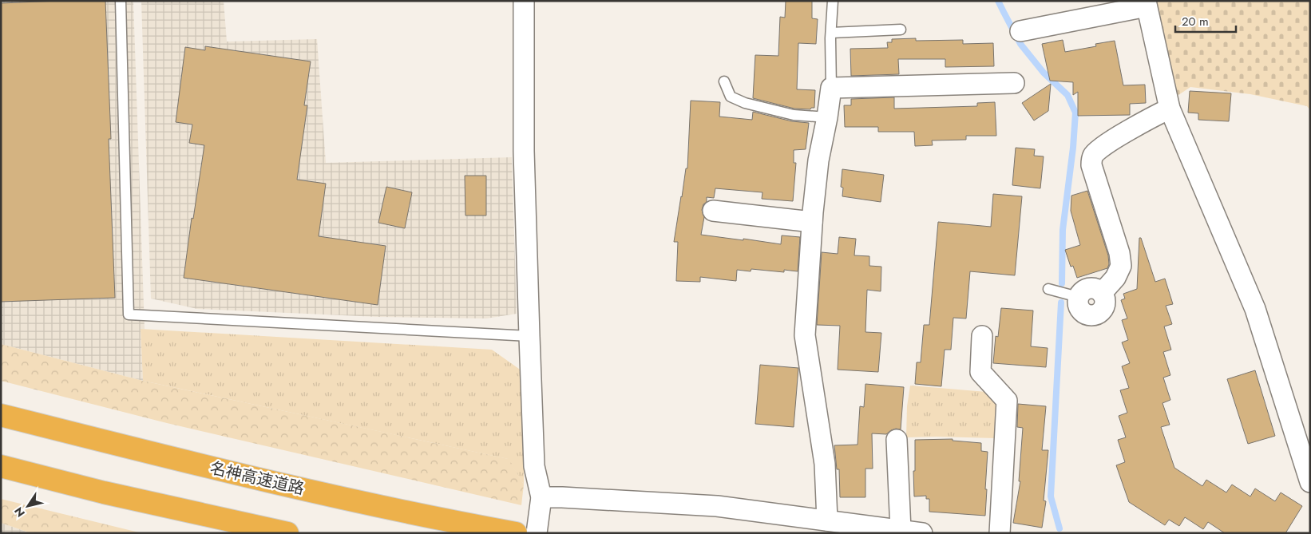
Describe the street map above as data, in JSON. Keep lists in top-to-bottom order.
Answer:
{
  "streets": {
    "highway": ["名神高速道路"]
  },
  "scale_bar": "20 m",
  "north": "bottom left"
}
